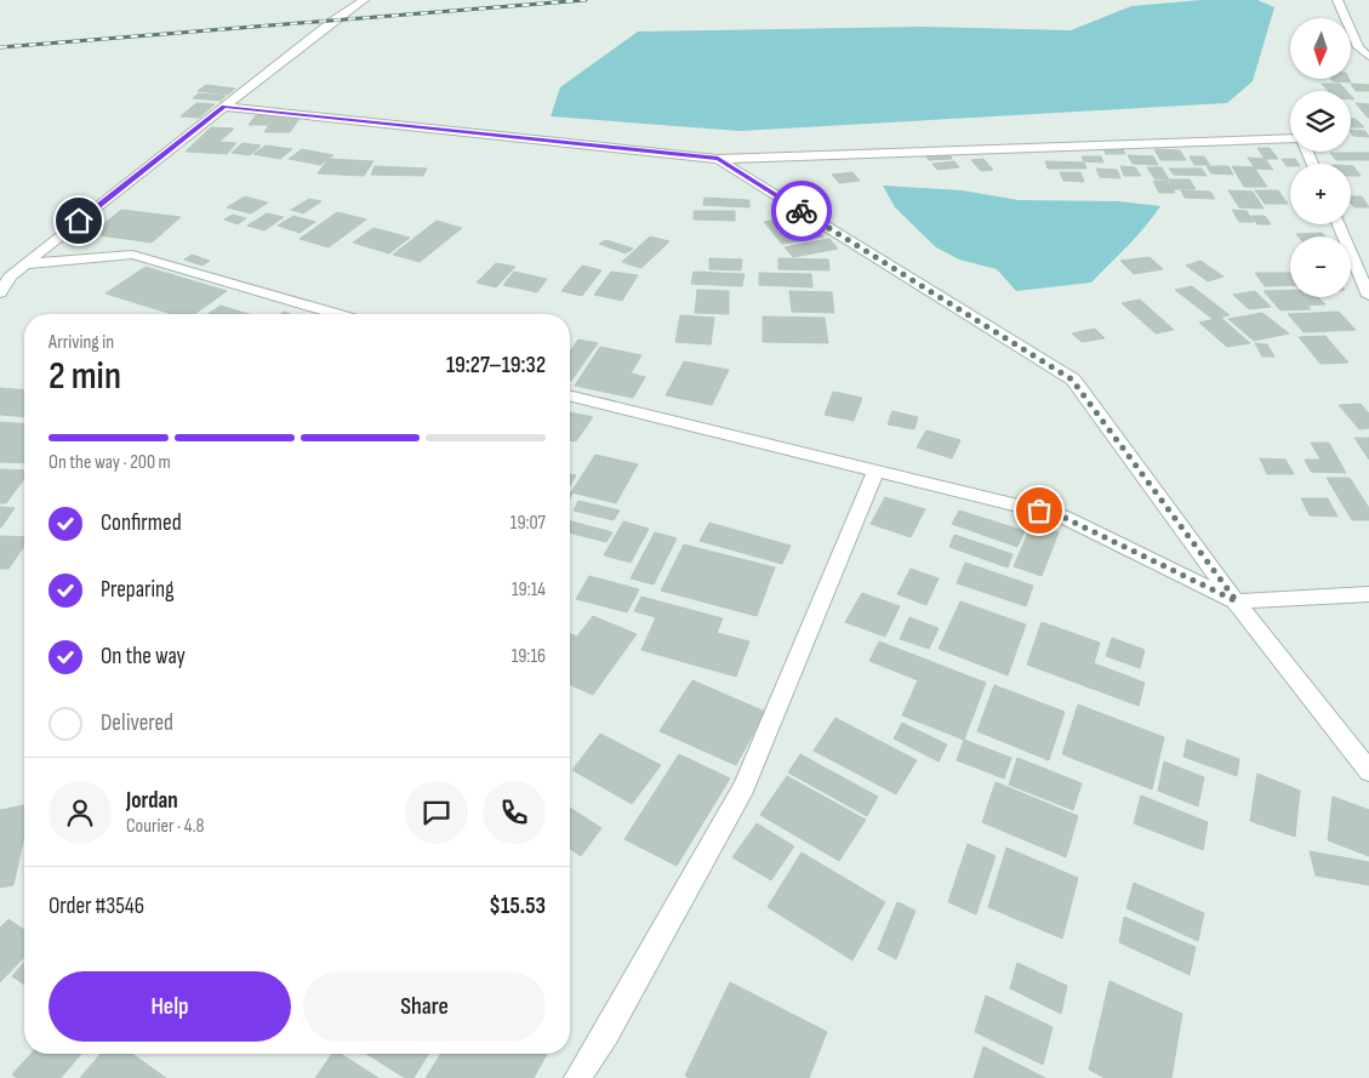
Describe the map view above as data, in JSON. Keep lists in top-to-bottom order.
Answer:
{
  "north": "bottom",
  "page": {
    "map_buttons": ["+", "−"],
    "heading": ["2 min", "Arriving in", "19:27–19:32"],
    "panel": [
      "Jordan",
      "Courier · 4.8",
      "Order #3546",
      "$15.53"
    ],
    "bar": "On the way · 200 m",
    "list": [
      ["Confirmed", "19:07"],
      ["Preparing", "19:14"],
      ["On the way", "19:16"],
      "Delivered"
    ],
    "buttons": ["Help", "Share"]
  }
}
